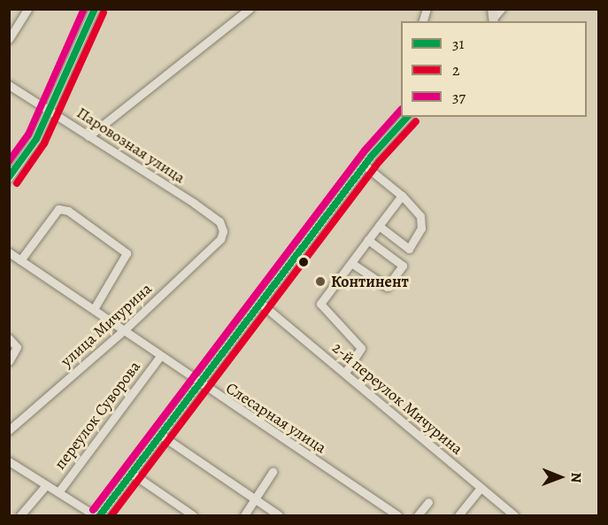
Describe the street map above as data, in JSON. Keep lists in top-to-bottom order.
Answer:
{
  "streets": {
    "street": [
      "Паровозная улица",
      "улица Мичурина",
      "2-й переулок Мичурина",
      "переулок Суворова",
      "Слесарная улица"
    ]
  },
  "crossings": [
    ["Паровозная улица", "улица Мичурина"],
    ["улица Мичурина", "Слесарная улица"],
    ["переулок Суворова", "Слесарная улица"]
  ],
  "places": ["Континент"],
  "lines": ["transit line 31", "transit line 37", "transit line 2"],
  "legend": ["31", "2", "37"],
  "north": "right"
}
